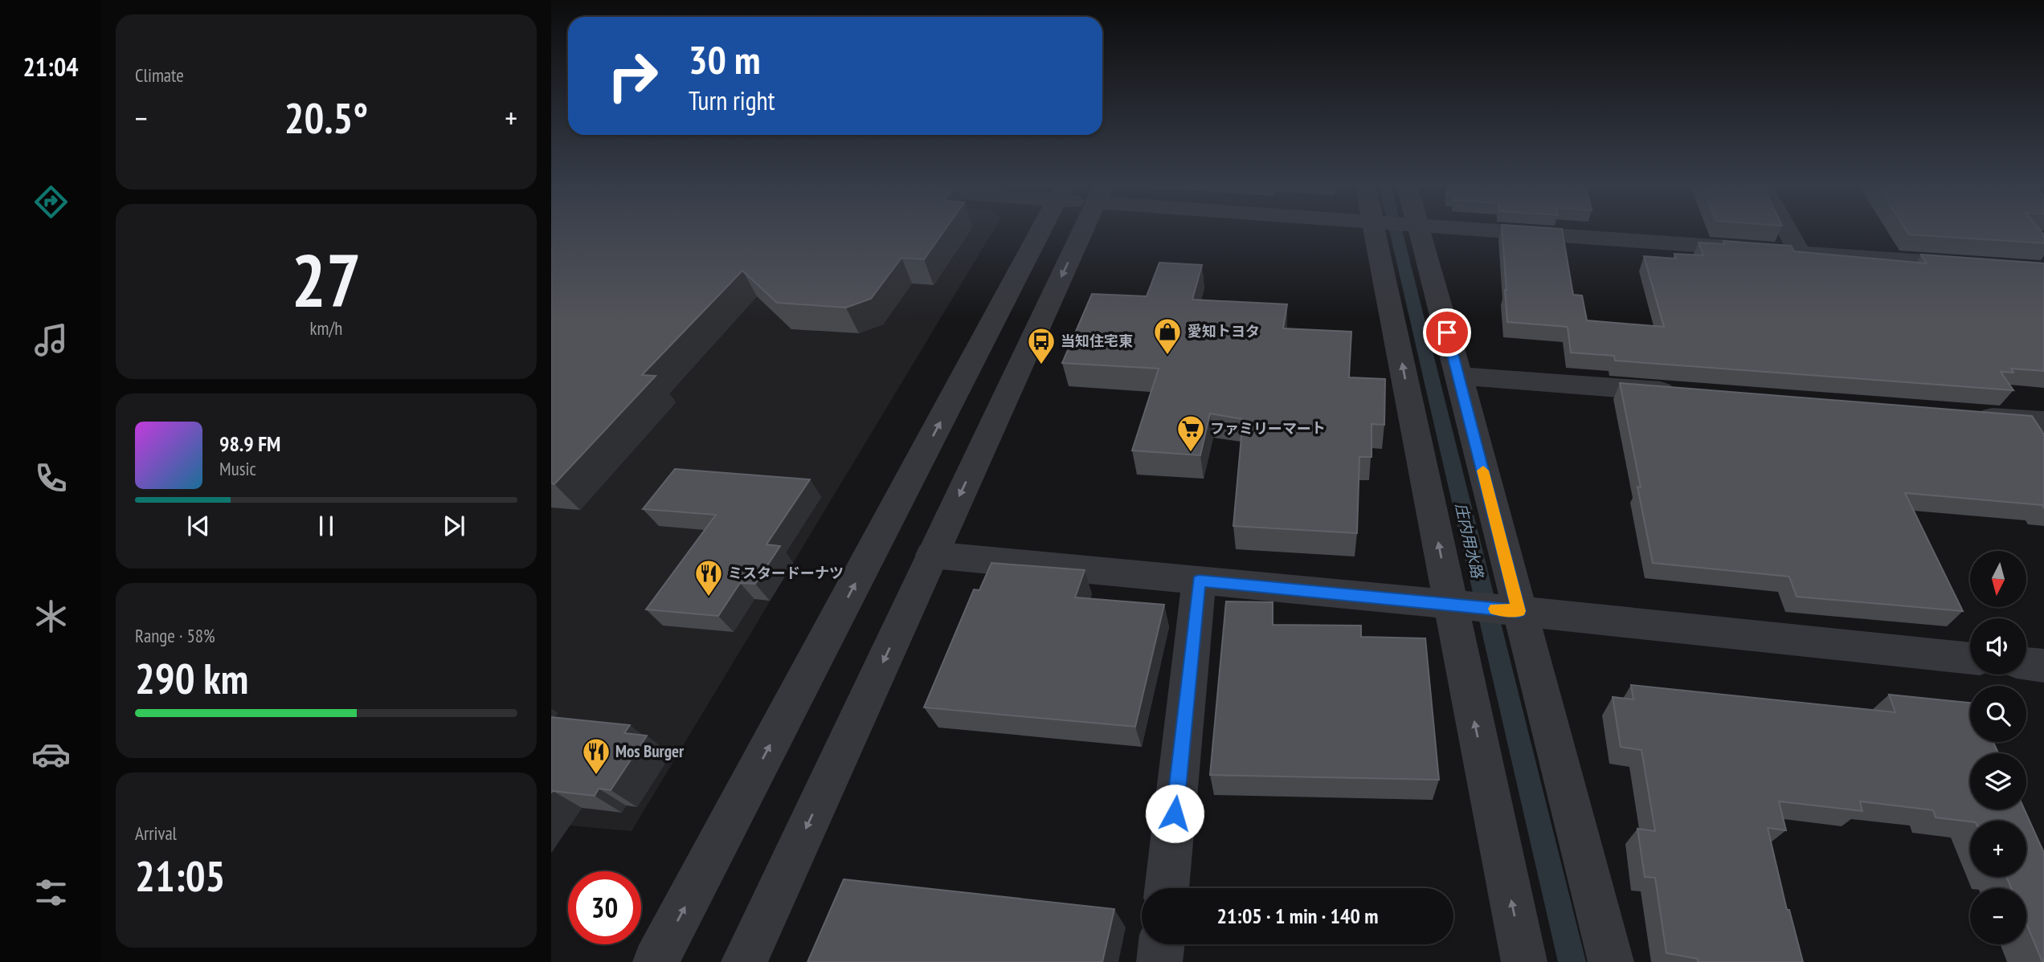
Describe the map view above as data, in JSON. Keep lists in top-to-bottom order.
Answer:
{
  "water": ["庄内用水路"],
  "places": {
    "shop": ["愛知トヨタ"],
    "bus stop": ["当知住宅東"],
    "supermarket": ["ファミリーマート"],
    "restaurant": ["ミスタードーナツ", "Mos Burger"]
  },
  "north": "bottom",
  "page": {
    "tabs": "21:04",
    "tile": [
      "Climate",
      ["27", "km/h"],
      ["Range · 58%", "290 km"],
      ["Arrival", "21:05"]
    ],
    "turn": ["30 m", "Turn right"],
    "heat": ["−", "20.5°", "+"],
    "song": ["98.9 FM", "Music"],
    "map_buttons": ["+", "−"],
    "limit": "30",
    "trip": "21:05 · 1 min · 140 m"
  }
}
